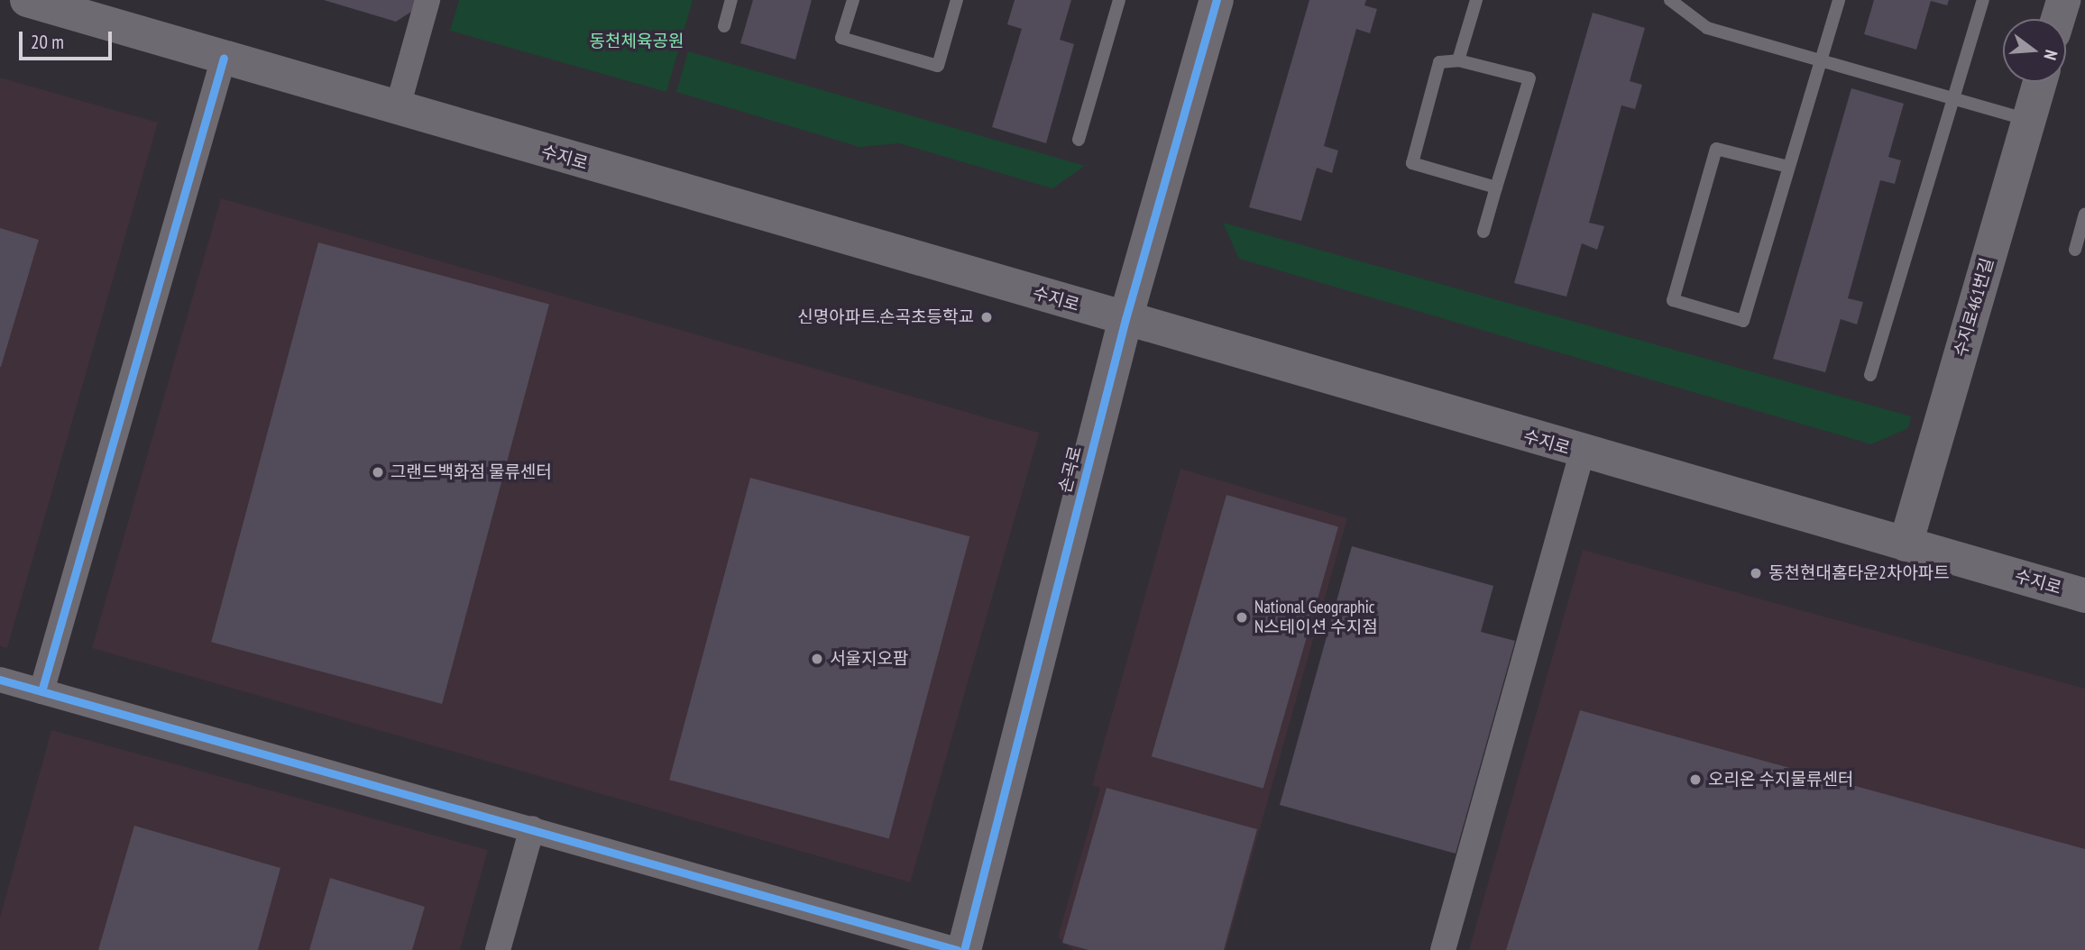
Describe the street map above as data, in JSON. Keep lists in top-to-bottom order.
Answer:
{
  "streets": {
    "main road": ["수지로", "수지로461번길", "손곡로"]
  },
  "crossings": [
    ["수지로", "수지로461번길"],
    ["수지로", "손곡로"]
  ],
  "parks": ["동천체육공원"],
  "places": [
    "신명아파트.손곡초등학교",
    "그랜드백화점 물류센터",
    "동천현대홈타운2차아파트",
    "National Geographic N스테이션 수지점",
    "서울지오팜",
    "오리온 수지물류센터"
  ],
  "scale_bar": "20 m",
  "north": "right"
}
